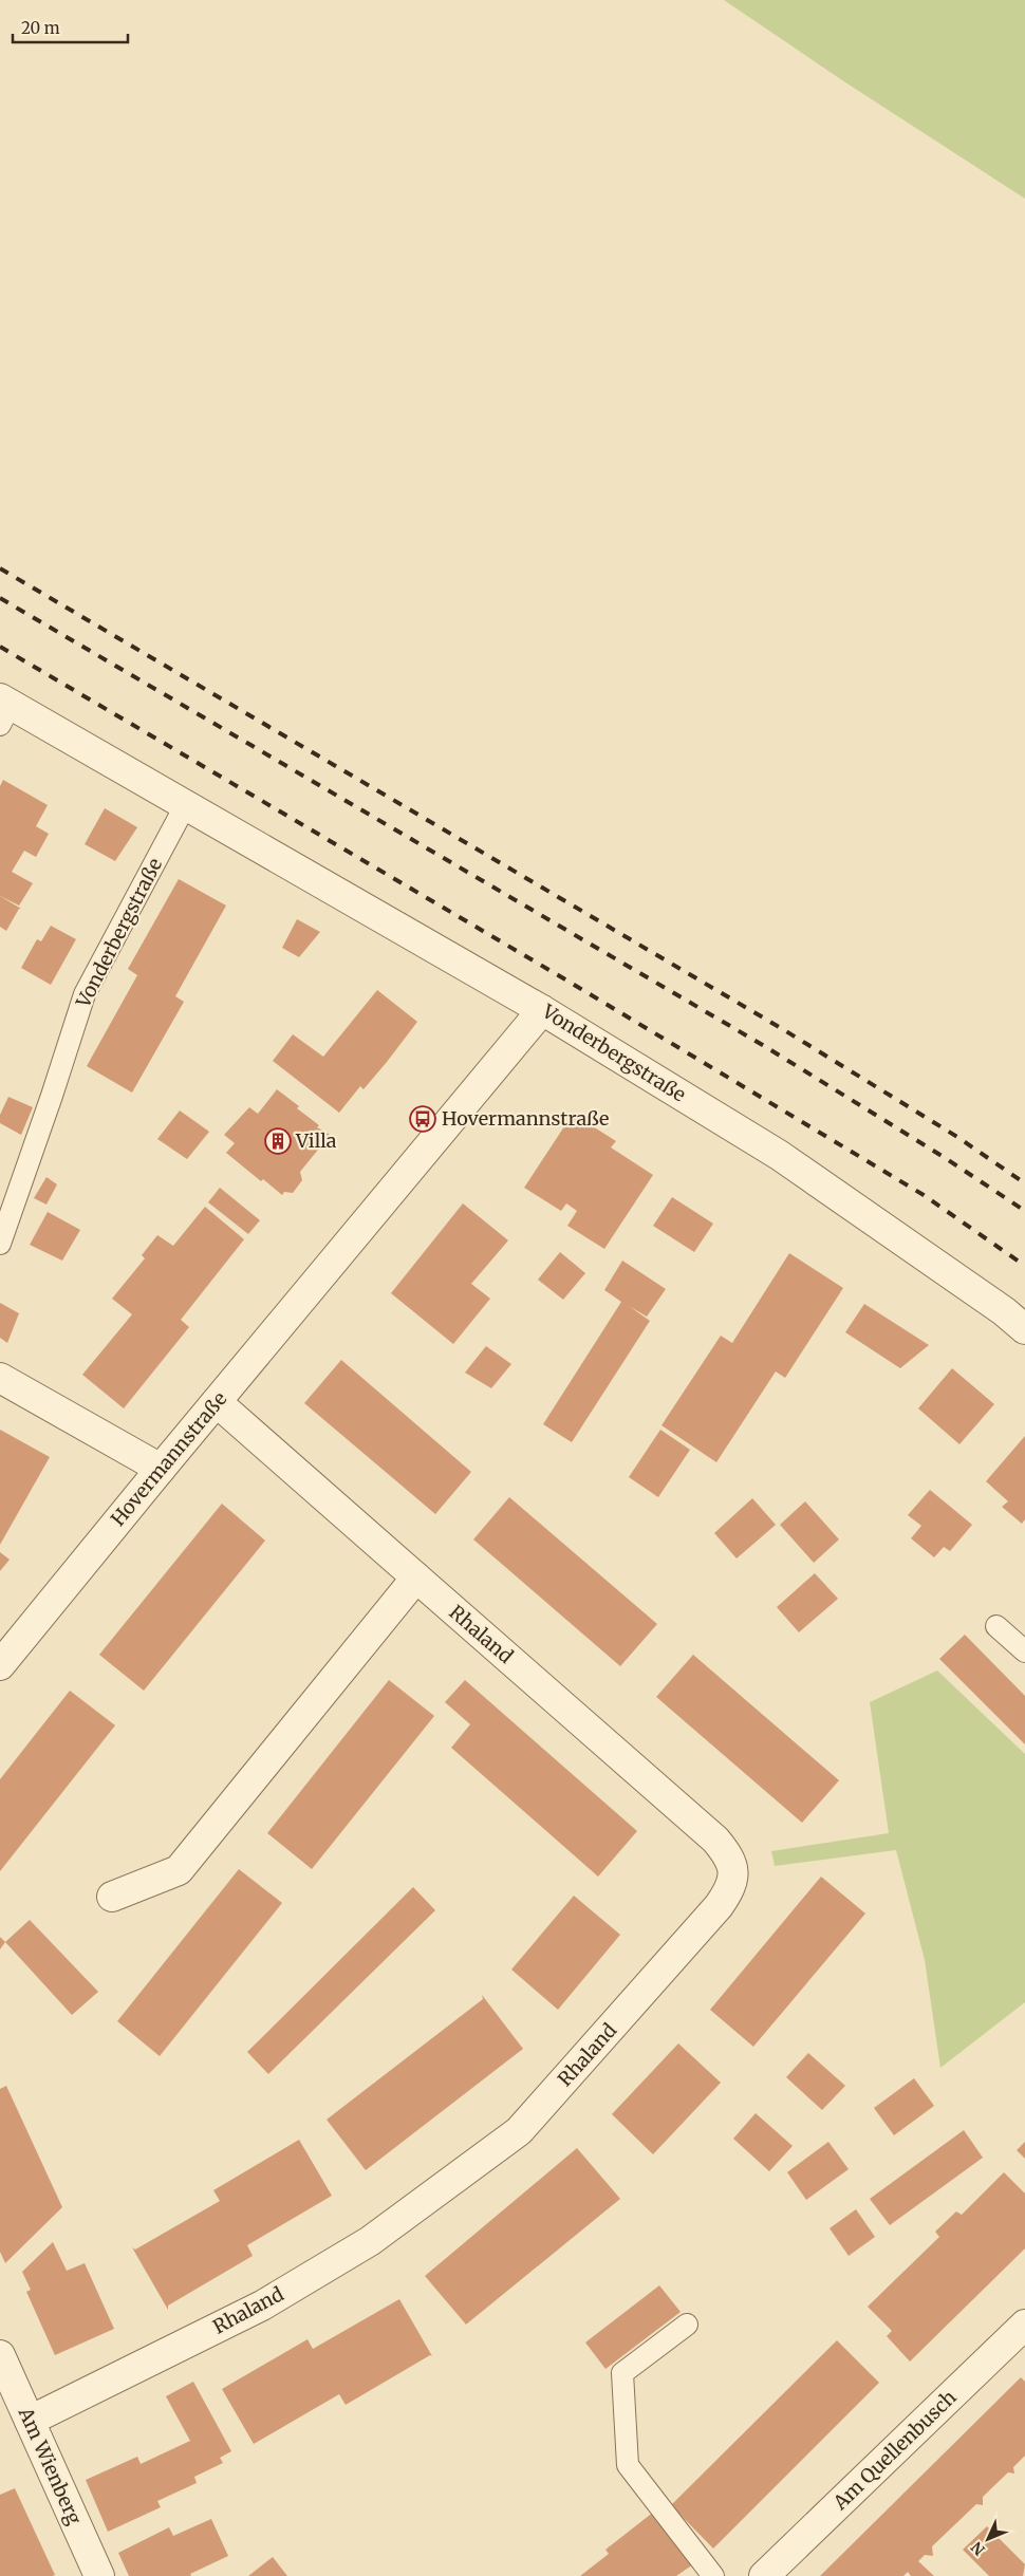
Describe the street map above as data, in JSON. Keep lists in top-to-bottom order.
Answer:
{
  "streets": {
    "street": [
      "Vonderbergstraße",
      "Hovermannstraße",
      "Rhaland",
      "Am Quellenbusch",
      "Am Wienberg"
    ]
  },
  "crossings": [
    ["Vonderbergstraße", "Hovermannstraße"],
    ["Hovermannstraße", "Rhaland"],
    ["Rhaland", "Am Wienberg"]
  ],
  "places": {
    "bus stop": ["Hovermannstraße"],
    "building": ["Villa"]
  },
  "scale_bar": "20 m",
  "north": "bottom left"
}
